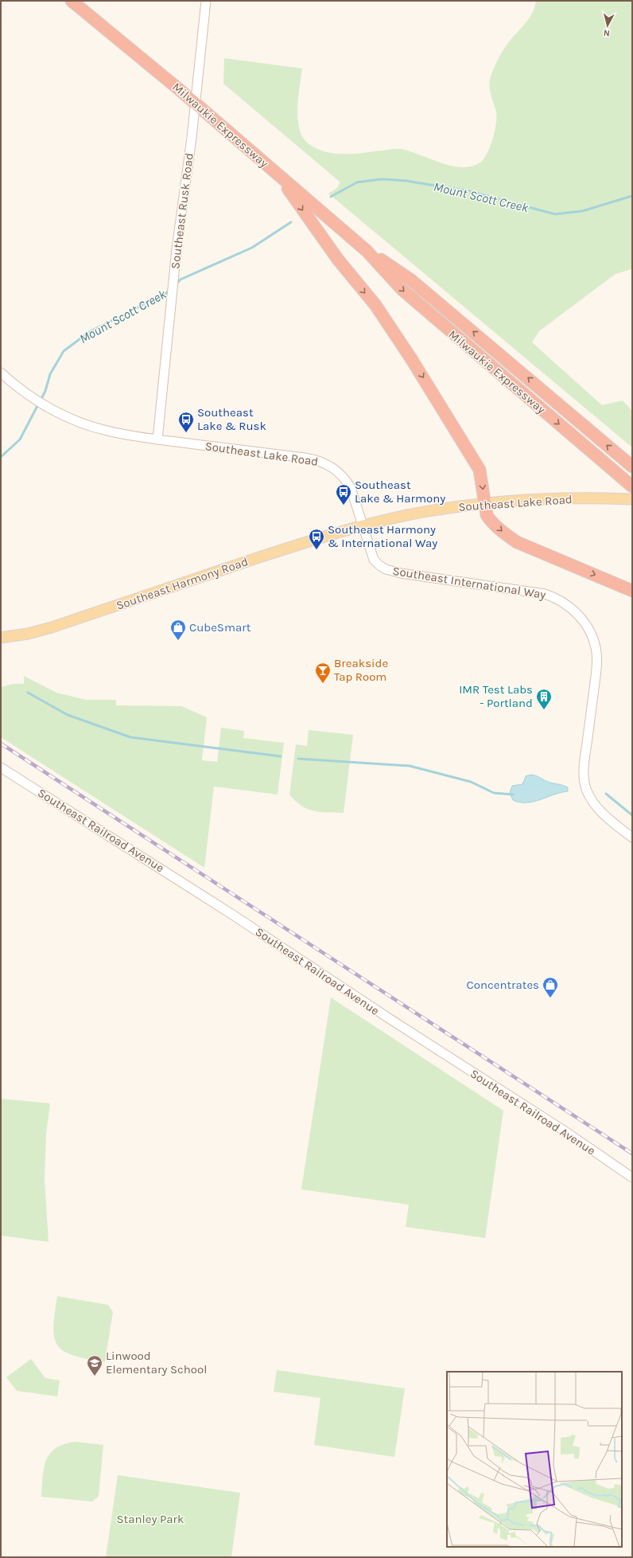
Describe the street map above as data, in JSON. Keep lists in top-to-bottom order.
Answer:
{
  "streets": {
    "highway": ["Milwaukie Expressway"],
    "main road": ["Southeast Lake Road", "Southeast Harmony Road"],
    "street": ["Southeast Rusk Road", "Southeast International Way", "Southeast Railroad Avenue"]
  },
  "crossings": [
    ["Milwaukie Expressway", "Southeast Rusk Road"],
    ["Southeast Rusk Road", "Southeast Lake Road"],
    ["Southeast Lake Road", "Southeast International Way"],
    ["Southeast Lake Road", "Southeast Harmony Road"],
    ["Southeast International Way", "Southeast Harmony Road"]
  ],
  "water": ["Mount Scott Creek"],
  "parks": ["Stanley Park"],
  "places": {
    "bus stop": ["Southeast Lake & Rusk", "Southeast Lake & Harmony", "Southeast Harmony & International Way"],
    "shop": ["CubeSmart", "Concentrates"],
    "bar": ["Breakside Tap Room"],
    "building": ["IMR Test Labs - Portland"],
    "school or university": ["Linwood Elementary School"]
  },
  "north": "bottom"
}
